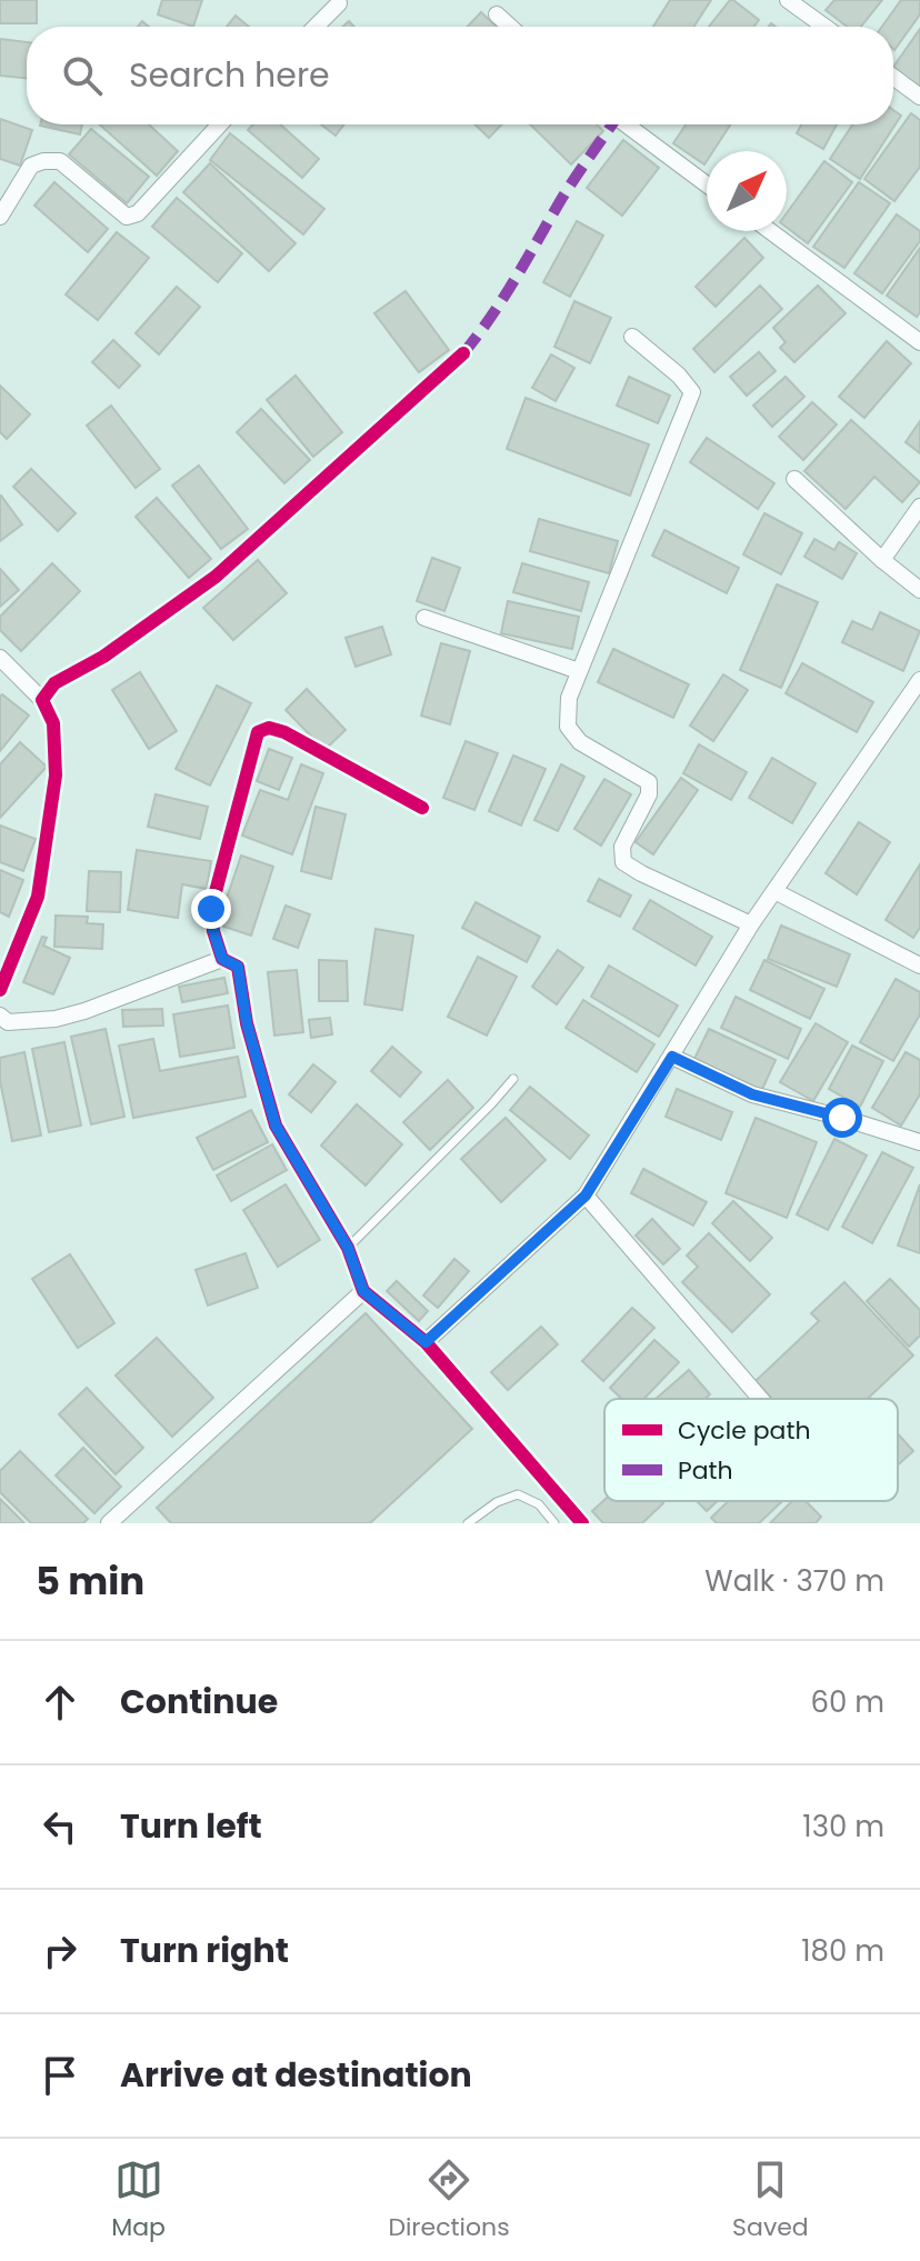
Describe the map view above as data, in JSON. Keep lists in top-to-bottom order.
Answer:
{
  "legend": ["Cycle path", "Path"],
  "north": "top right",
  "page": {
    "search": "Search here",
    "heading": ["5 min", "Walk · 370 m"],
    "list": [
      ["Continue", "60 m"],
      ["Turn left", "130 m"],
      ["Turn right", "180 m"],
      "Arrive at destination"
    ],
    "nav": ["Map", "Directions", "Saved"]
  }
}
